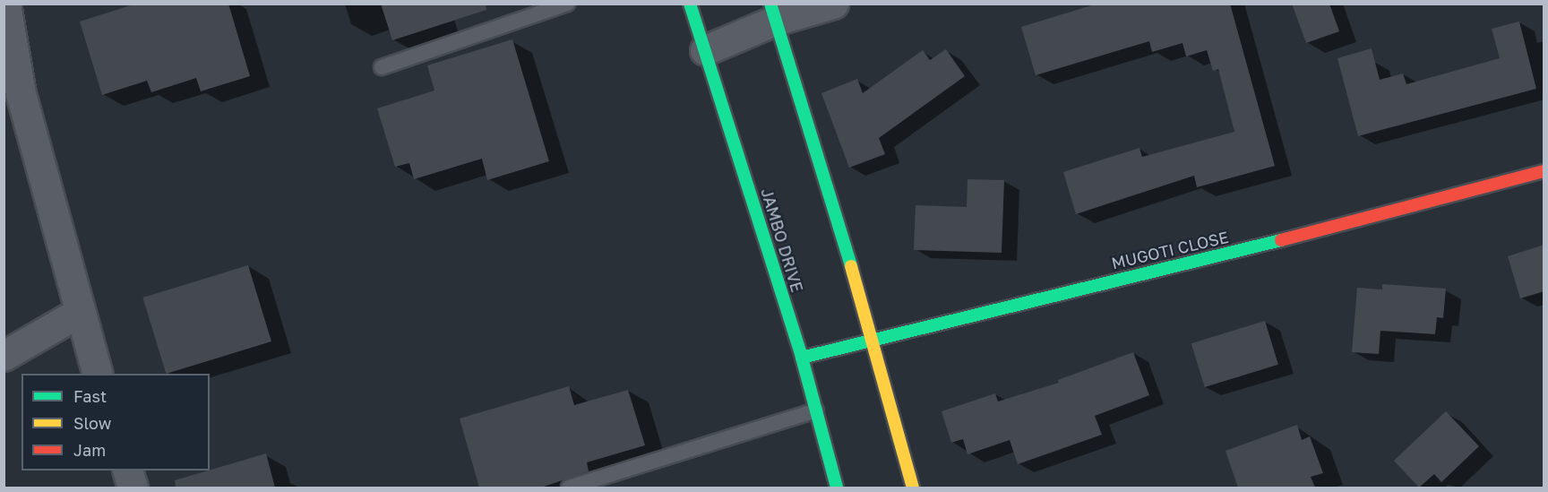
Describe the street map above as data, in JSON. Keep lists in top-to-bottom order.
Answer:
{
  "streets": {
    "street": ["JAMBO DRIVE", "MUGOTI CLOSE"]
  },
  "crossings": [
    ["JAMBO DRIVE", "MUGOTI CLOSE"]
  ],
  "legend": ["Fast", "Slow", "Jam"]
}
